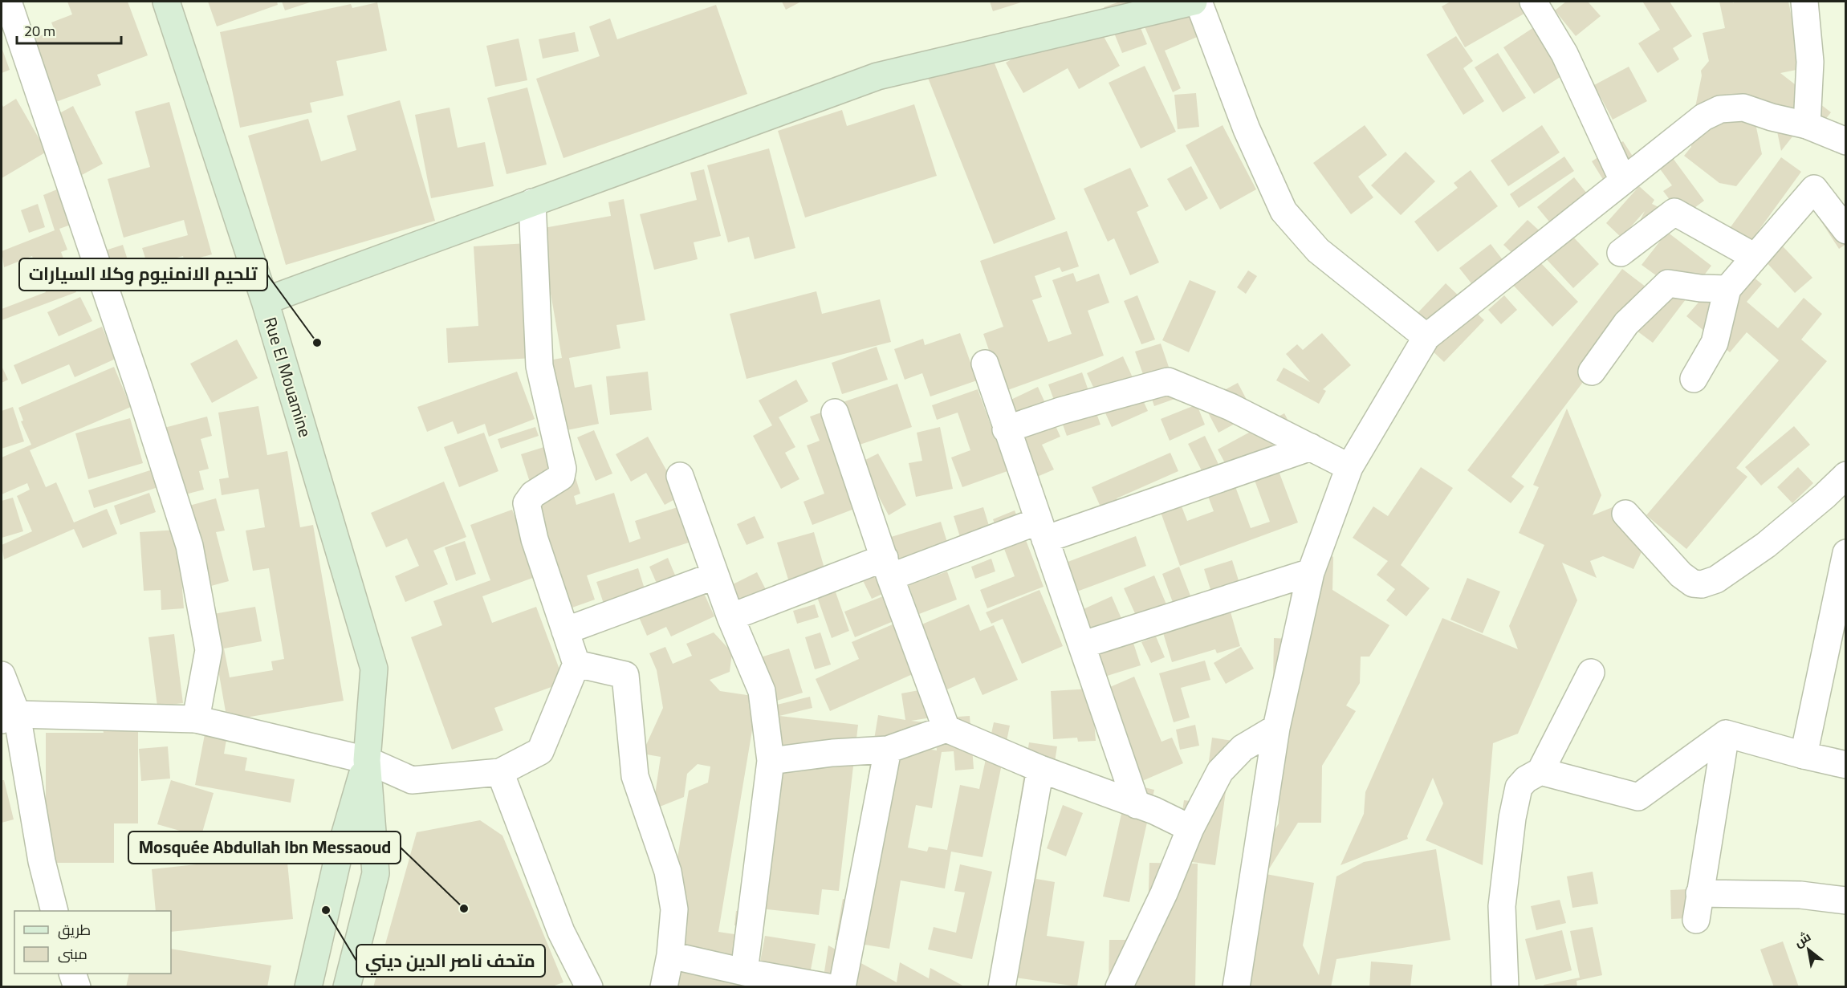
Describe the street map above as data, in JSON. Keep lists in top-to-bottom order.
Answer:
{
  "streets": {
    "main road": ["Rue El Mouamine"]
  },
  "places": ["تلحيم الانمنيوم وكلا السيارات", "Mosquée Abdullah Ibn Messaoud", "متحف ناصر الدين ديني"],
  "legend": ["طريق", "مبنى"],
  "scale_bar": "20 m",
  "north": "top left"
}
